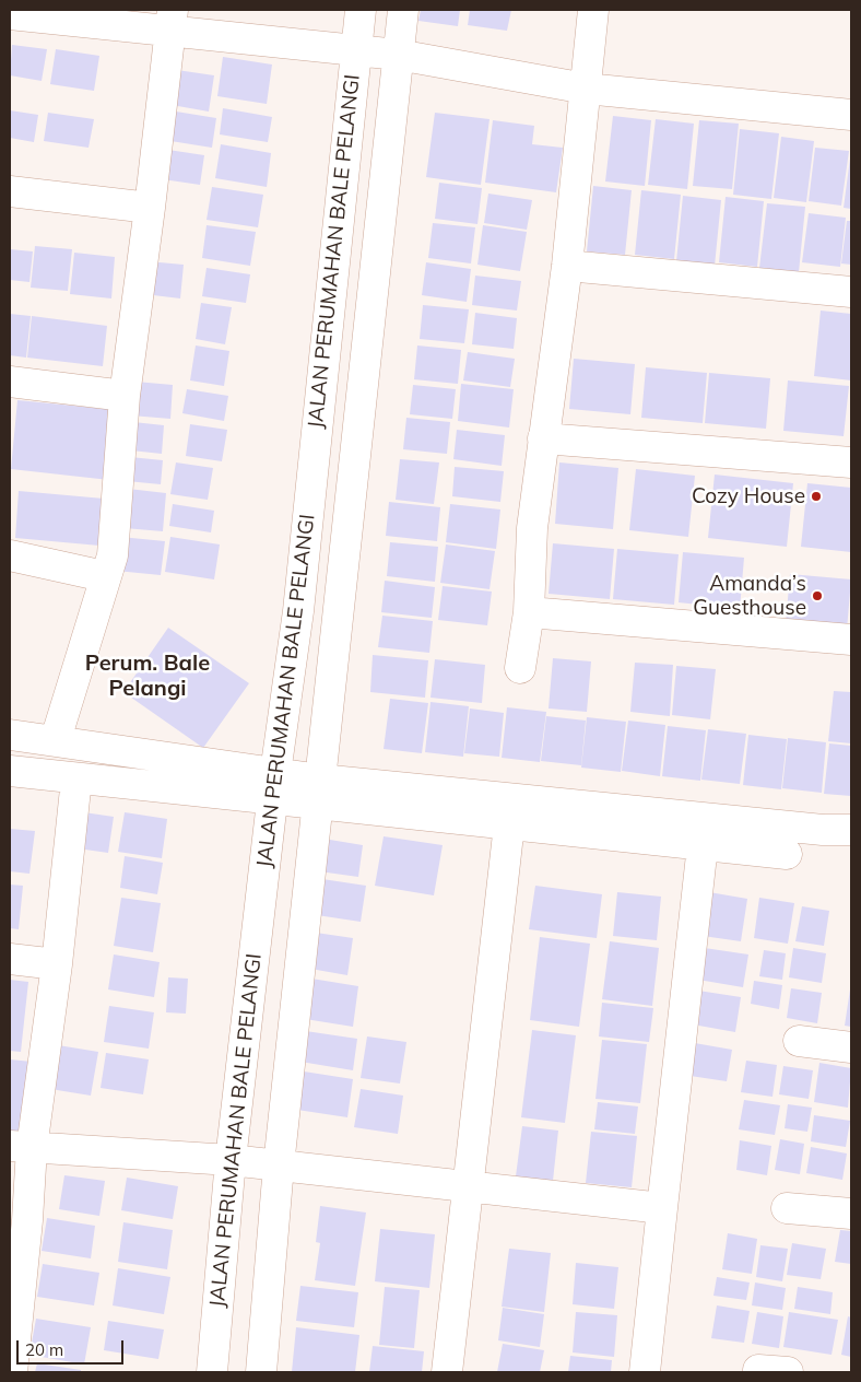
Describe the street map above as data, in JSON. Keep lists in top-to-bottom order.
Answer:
{
  "streets": {
    "street": ["JALAN PERUMAHAN BALE PELANGI"]
  },
  "districts": ["Perum. Bale Pelangi"],
  "places": ["Cozy House", "Amanda’s Guesthouse"],
  "scale_bar": "20 m"
}
